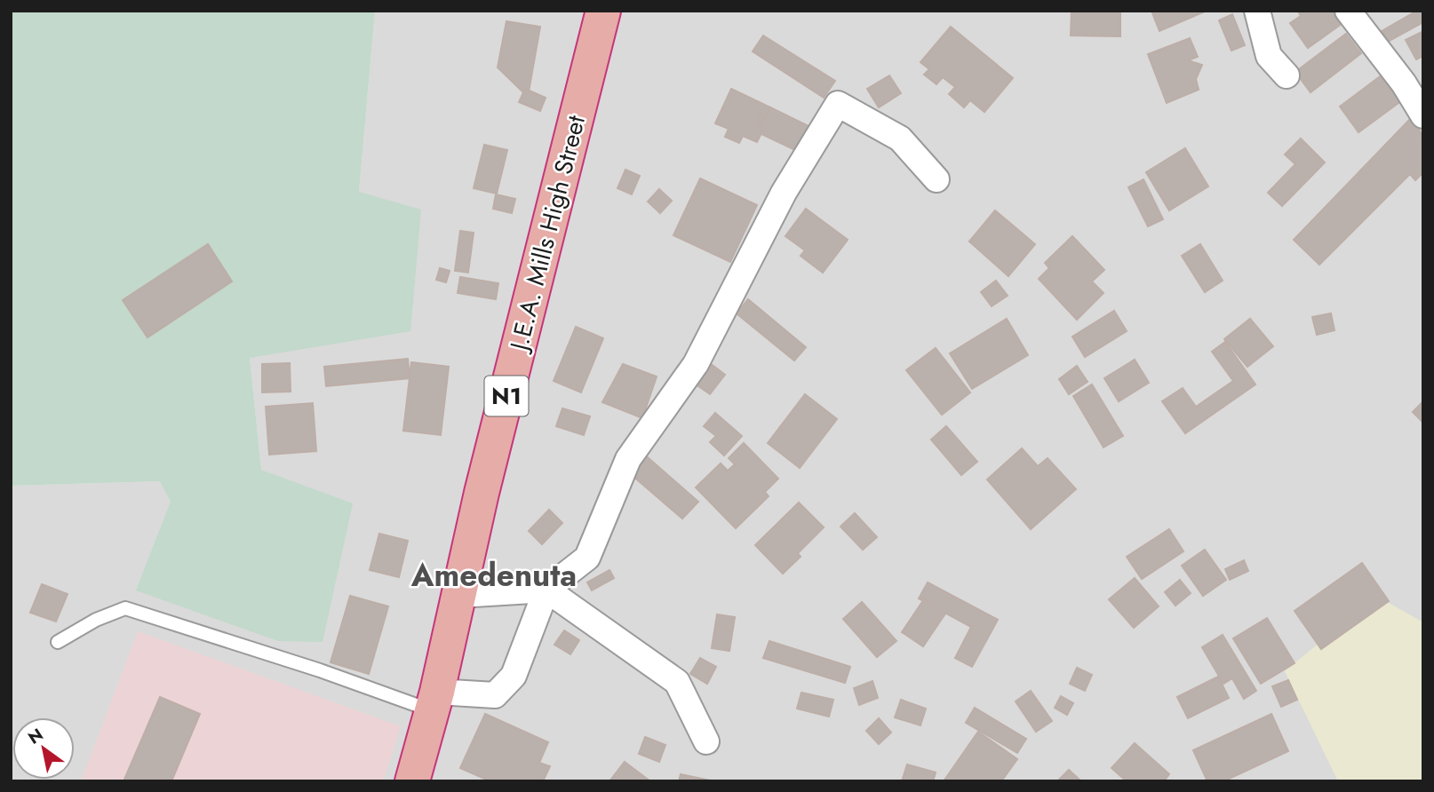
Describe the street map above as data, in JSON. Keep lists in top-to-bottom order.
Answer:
{
  "streets": {
    "highway": ["J.E.A. Mills High Street", "N1"]
  },
  "districts": ["Amedenuta"],
  "north": "top left"
}
